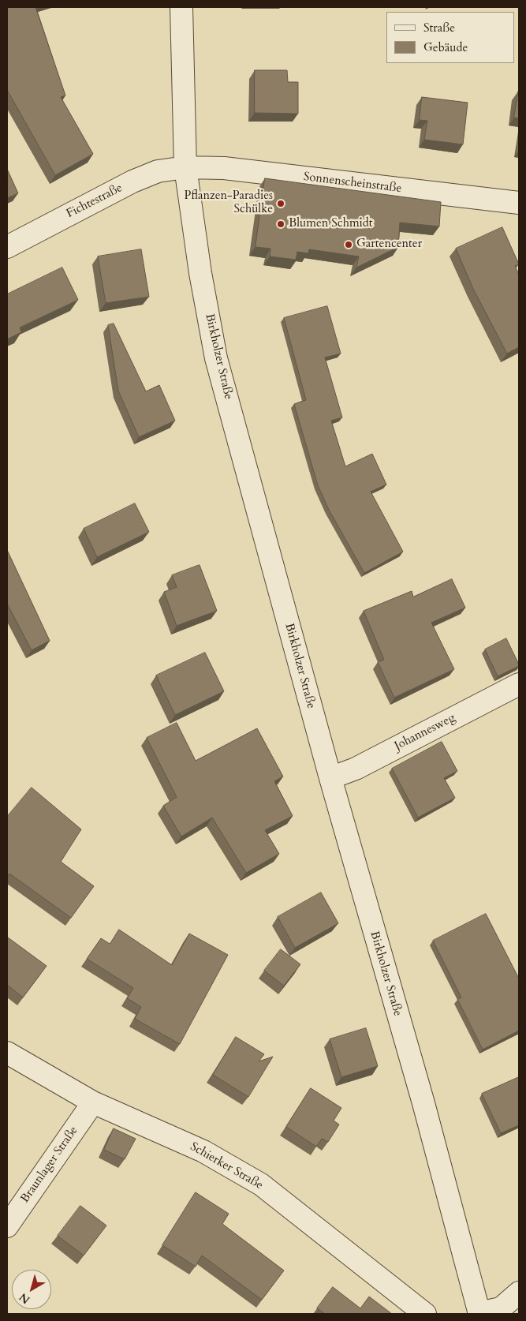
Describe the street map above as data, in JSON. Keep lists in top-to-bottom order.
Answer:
{
  "streets": {
    "street": [
      "Sonnenscheinstraße",
      "Fichtestraße",
      "Birkholzer Straße",
      "Johannesweg",
      "Braunlager Straße",
      "Schierker Straße"
    ]
  },
  "crossings": [
    ["Sonnenscheinstraße", "Fichtestraße"],
    ["Sonnenscheinstraße", "Birkholzer Straße"],
    ["Fichtestraße", "Birkholzer Straße"],
    ["Birkholzer Straße", "Johannesweg"],
    ["Braunlager Straße", "Schierker Straße"]
  ],
  "places": ["Pflanzen-Paradies Schülke", "Blumen Schmidt", "Gartencenter"],
  "legend": ["Straße", "Gebäude"],
  "north": "bottom left"
}
